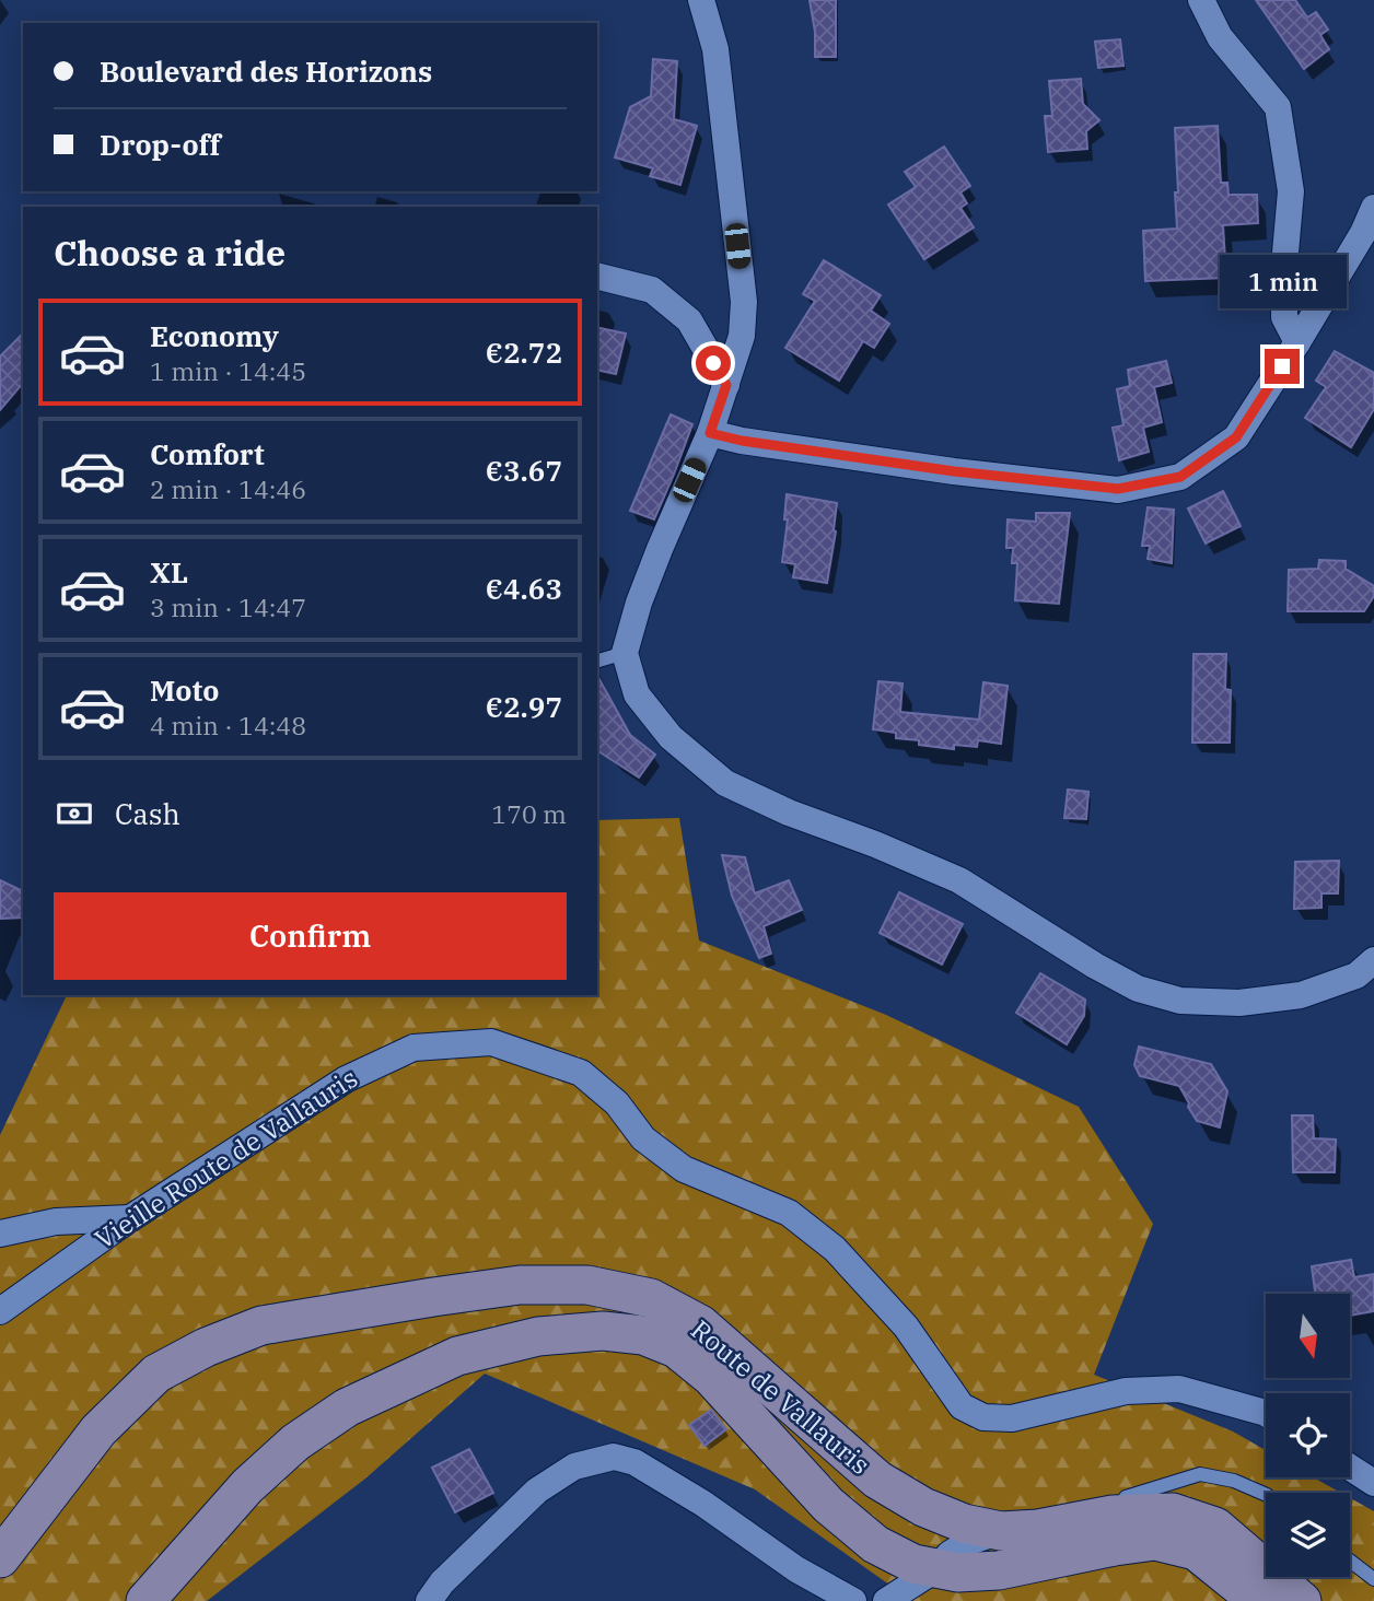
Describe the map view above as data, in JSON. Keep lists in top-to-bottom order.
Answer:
{
  "streets": {
    "main road": ["Route de Vallauris"],
    "street": ["Vieille Route de Vallauris"]
  },
  "north": "bottom",
  "page": {
    "banner": ["Boulevard des Horizons", "Drop-off"],
    "heading": "Choose a ride",
    "bubble": "1 min",
    "list": [
      {
        "name": "Economy",
        "note": "1 min · 14:45",
        "value": "€2.72"
      },
      {
        "name": "Comfort",
        "note": "2 min · 14:46",
        "value": "€3.67"
      },
      {
        "name": "XL",
        "note": "3 min · 14:47",
        "value": "€4.63"
      },
      {
        "name": "Moto",
        "note": "4 min · 14:48",
        "value": "€2.97"
      }
    ],
    "pay": ["Cash", "170 m"],
    "buttons": "Confirm"
  }
}
